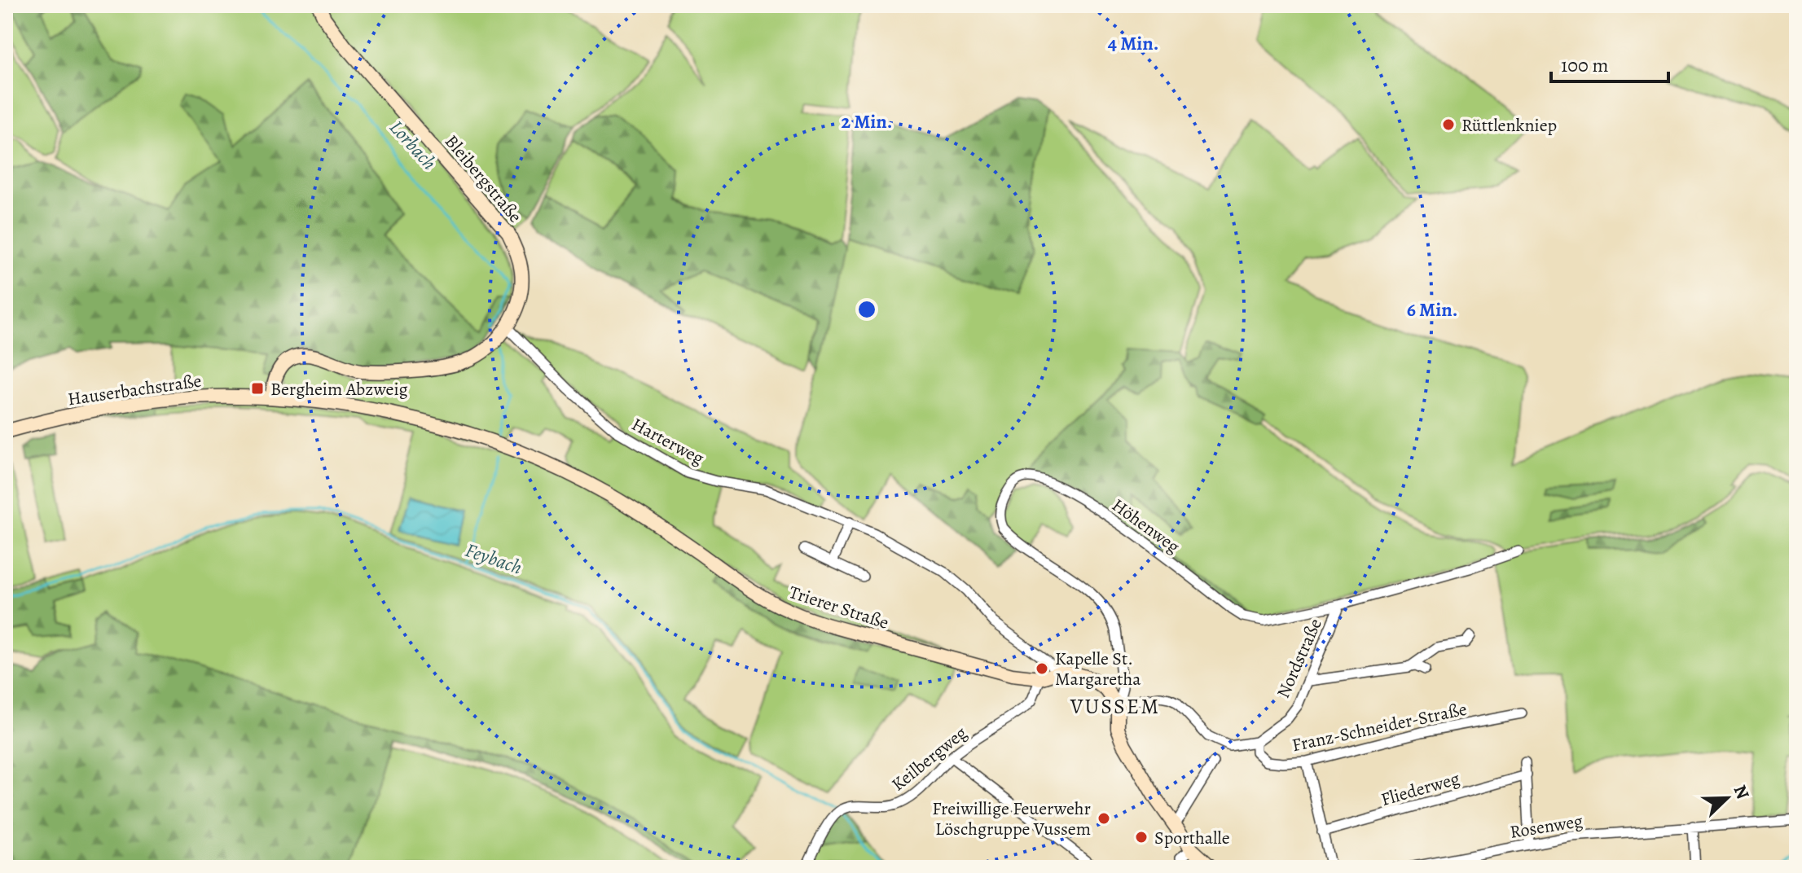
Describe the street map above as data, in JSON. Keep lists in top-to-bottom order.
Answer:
{
  "streets": {
    "main road": ["Bleibergstraße", "Hauserbachstraße", "Trierer Straße"],
    "street": [
      "Harterweg",
      "Höhenweg",
      "Nordstraße",
      "Franz-Schneider-Straße",
      "Keilbergweg",
      "Fliederweg",
      "Rosenweg"
    ]
  },
  "crossings": [
    ["Bleibergstraße", "Hauserbachstraße"],
    ["Bleibergstraße", "Harterweg"],
    ["Bleibergstraße", "Trierer Straße"],
    ["Hauserbachstraße", "Trierer Straße"],
    ["Harterweg", "Trierer Straße"],
    ["Höhenweg", "Nordstraße"],
    ["Trierer Straße", "Keilbergweg"],
    ["Nordstraße", "Franz-Schneider-Straße"]
  ],
  "districts": ["VUSSEM"],
  "water": ["Lorbach", "Feybach"],
  "places": {
    "other": [
      "Rüttlenkniep",
      "Kapelle St. Margaretha",
      "Freiwillige Feuerwehr Löschgruppe Vussem",
      "Sporthalle"
    ],
    "transit": ["Bergheim Abzweig"]
  },
  "scale_bar": "100 m",
  "north": "top right",
  "rings": ["4 Min.", "2 Min.", "6 Min."]
}
